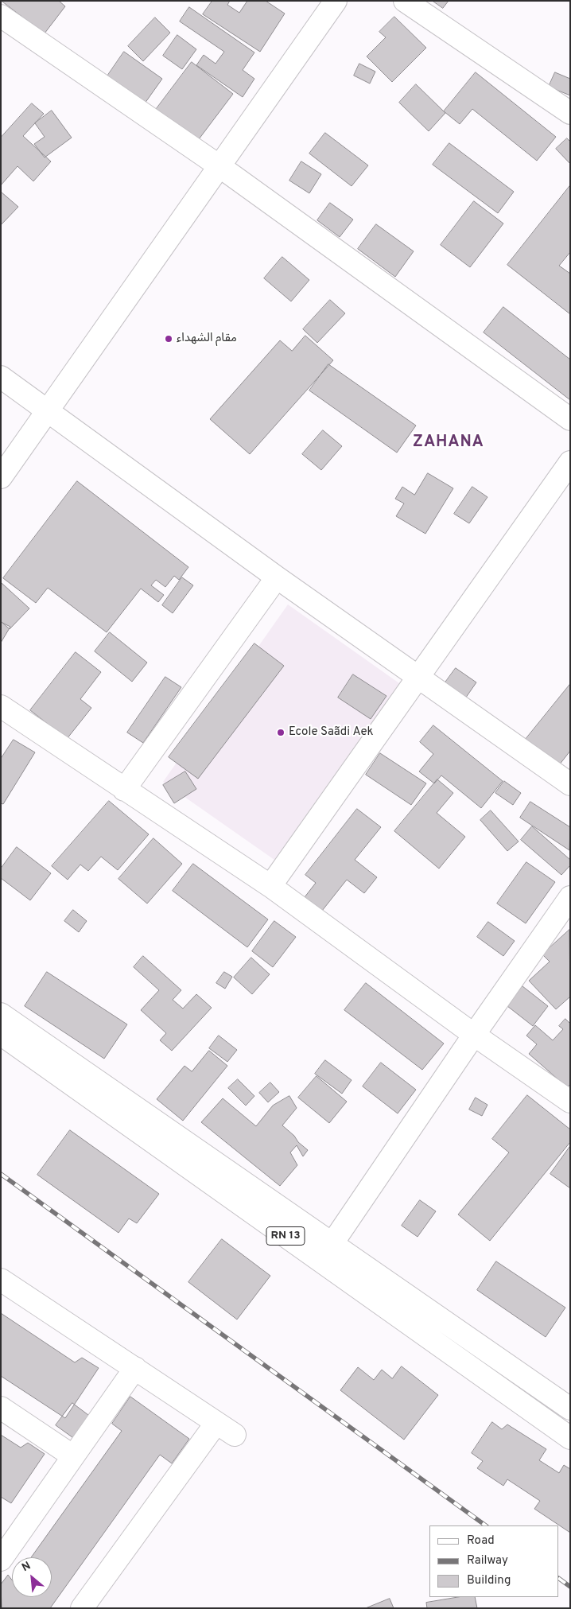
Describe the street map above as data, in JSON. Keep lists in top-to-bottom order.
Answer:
{
  "streets": {
    "main road": ["RN 13"]
  },
  "districts": ["ZAHANA"],
  "places": ["مقام الشهداء", "Ecole Saãdi Aek"],
  "legend": ["Road", "Railway", "Building"],
  "north": "top left"
}
